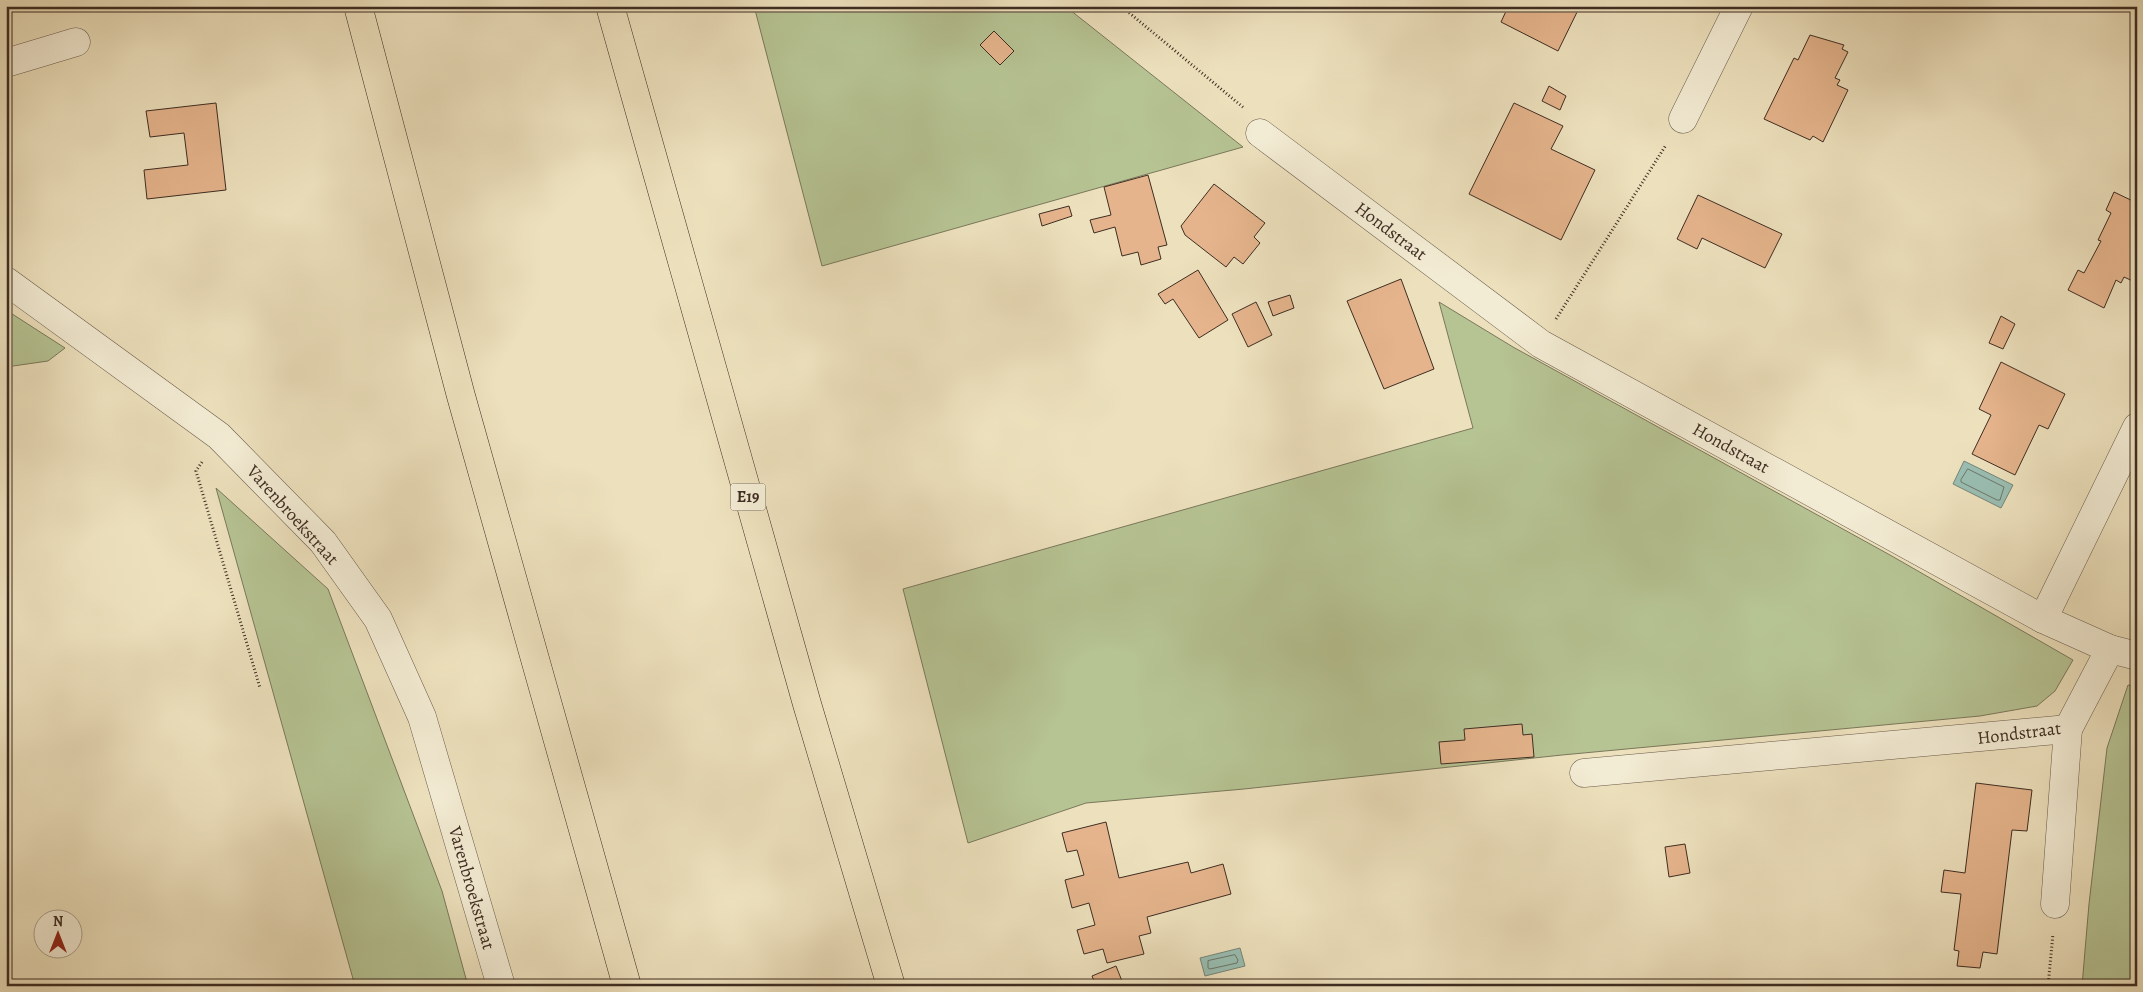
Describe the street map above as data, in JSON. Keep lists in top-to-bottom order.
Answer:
{
  "streets": {
    "highway": ["E19"],
    "street": ["Hondstraat", "Varenbroekstraat"]
  },
  "north": "top"
}
